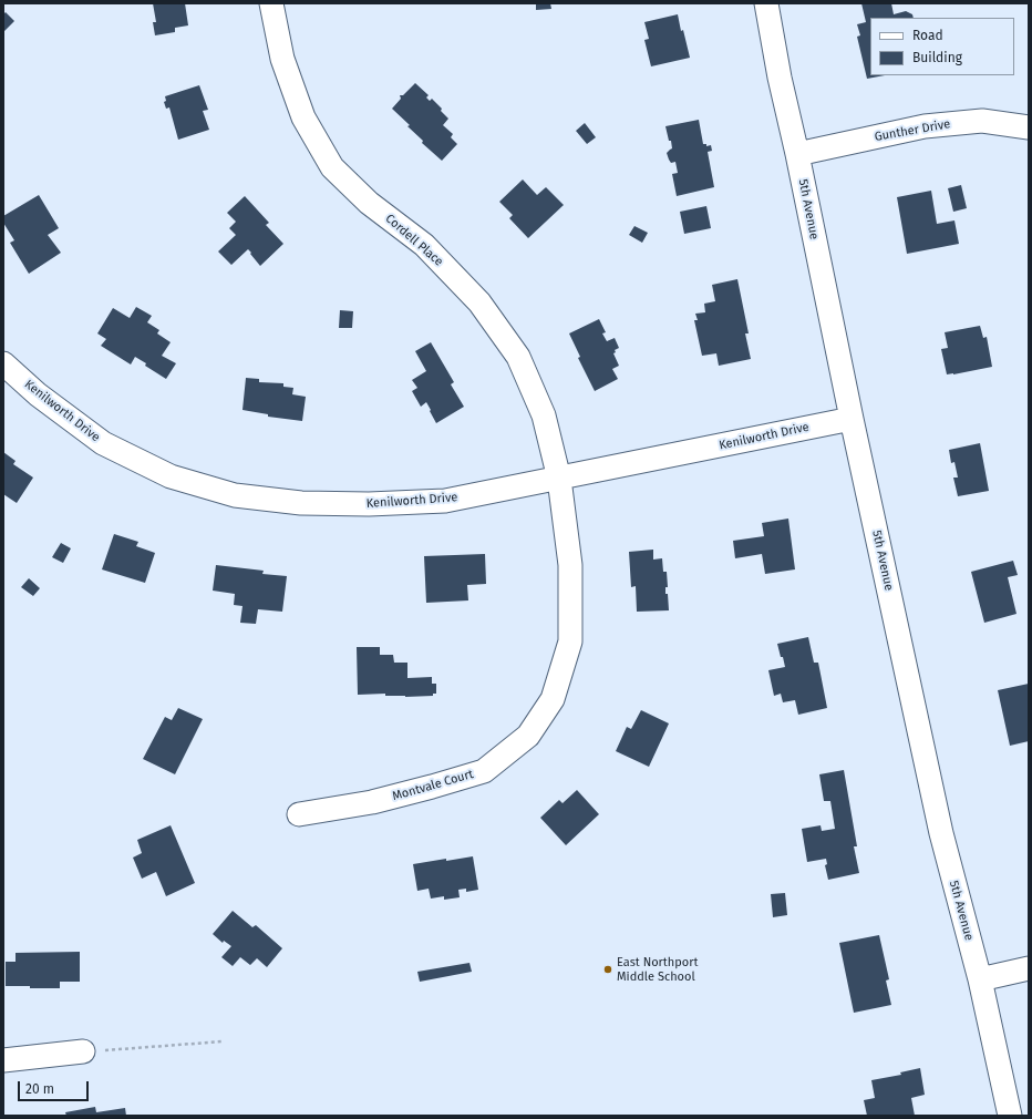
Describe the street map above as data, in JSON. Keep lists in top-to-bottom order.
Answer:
{
  "streets": {
    "street": [
      "Gunther Drive",
      "5th Avenue",
      "Cordell Place",
      "Kenilworth Drive",
      "Montvale Court"
    ]
  },
  "crossings": [
    ["Gunther Drive", "5th Avenue"],
    ["5th Avenue", "Kenilworth Drive"],
    ["Cordell Place", "Kenilworth Drive"],
    ["Cordell Place", "Montvale Court"],
    ["Kenilworth Drive", "Montvale Court"]
  ],
  "places": ["East Northport Middle School"],
  "legend": ["Road", "Building"],
  "scale_bar": "20 m"
}
